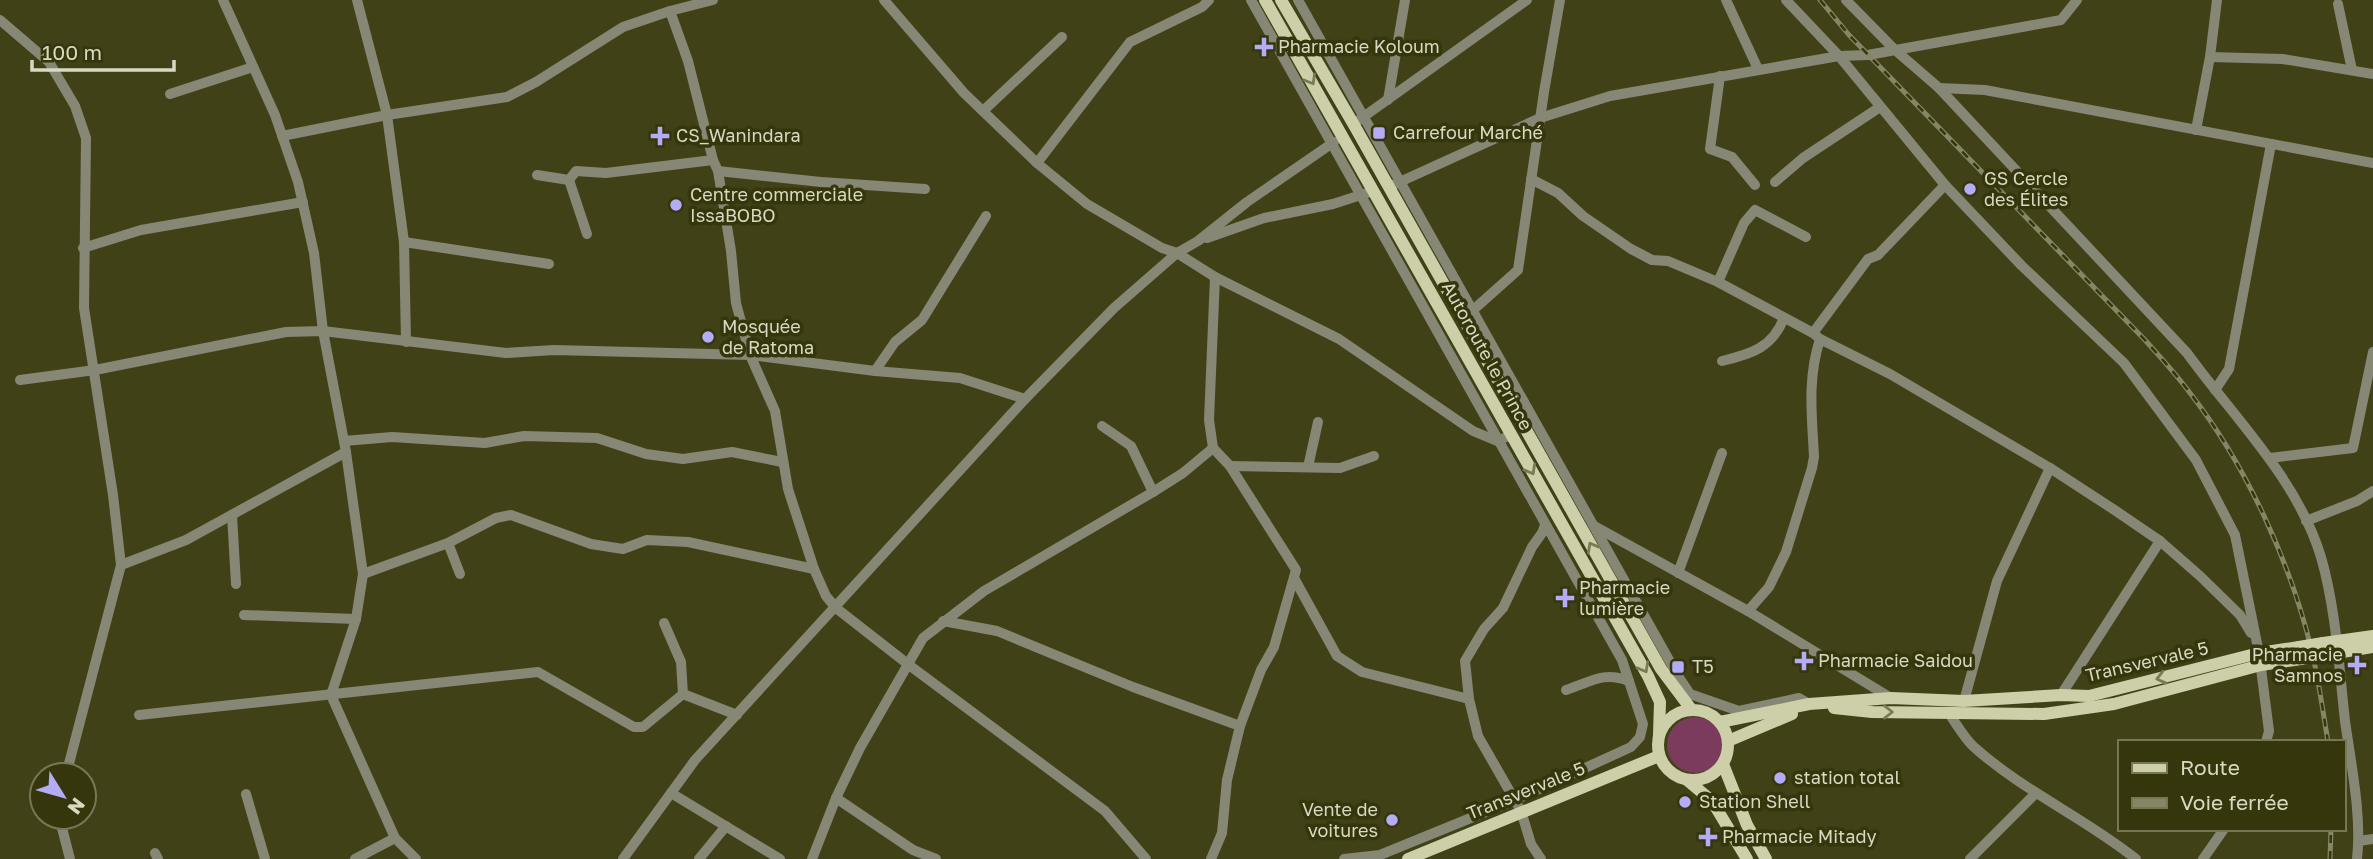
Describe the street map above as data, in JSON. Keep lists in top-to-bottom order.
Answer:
{
  "streets": {
    "main road": ["Autoroute le Prince", "Transvervale 5"]
  },
  "crossings": [
    ["Autoroute le Prince", "Transvervale 5"]
  ],
  "places": {
    "health": [
      "Pharmacie Koloum",
      "CS_Wanindara",
      "Pharmacie lumière",
      "Pharmacie Saidou",
      "Pharmacie Samnos",
      "Pharmacie Mitady"
    ],
    "transit": ["Carrefour Marché", "T5"],
    "other": [
      "GS Cercle des Élites",
      "Centre commerciale IssaBOBO",
      "Mosquée de Ratoma",
      "station total",
      "Station Shell",
      "Vente de voitures"
    ]
  },
  "legend": ["Route", "Voie ferrée"],
  "scale_bar": "100 m",
  "north": "bottom right"
}
